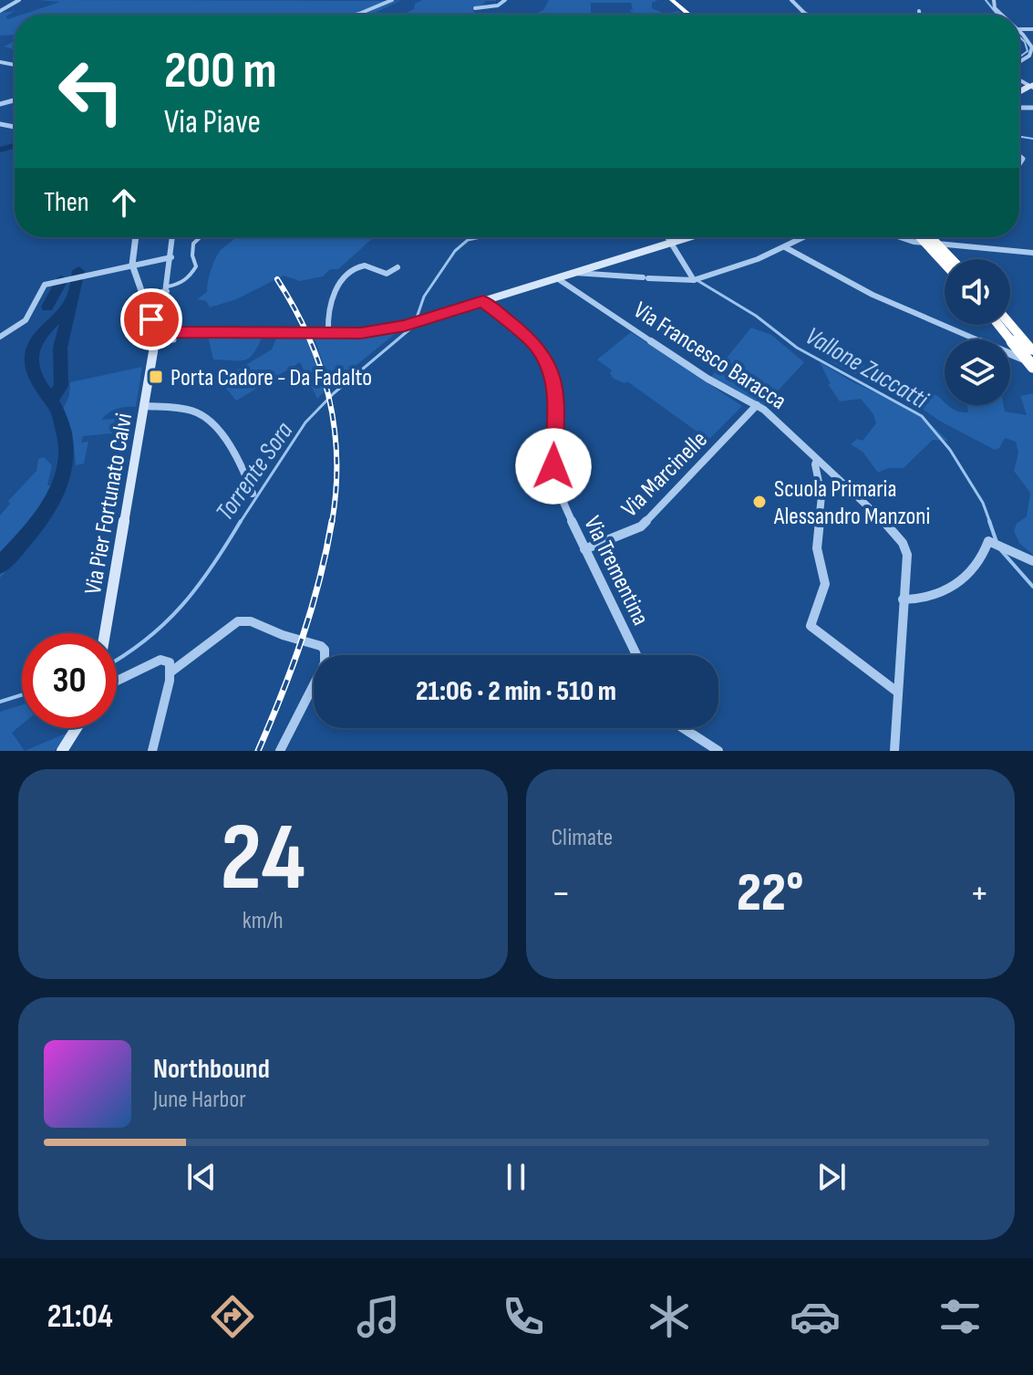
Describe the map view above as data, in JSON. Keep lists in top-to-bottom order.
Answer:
{
  "streets": {
    "main road": ["Via Pier Fortunato Calvi"],
    "street": ["Via Francesco Baracca", "Via Marcinelle", "Via Trementina"]
  },
  "crossings": [
    ["Via Francesco Baracca", "Via Marcinelle"],
    ["Via Marcinelle", "Via Trementina"]
  ],
  "water": ["Vallone Zuccatti", "Torrente Sora"],
  "places": {
    "transit": ["Porta Cadore - Da Fadalto"],
    "other": ["Scuola Primaria Alessandro Manzoni"]
  },
  "page": {
    "turn": ["200 m", "Via Piave"],
    "then": "Then",
    "limit": "30",
    "trip": "21:06 · 2 min · 510 m",
    "tile": [
      ["24", "km/h"],
      "Climate"
    ],
    "heat": ["−", "22°", "+"],
    "song": ["Northbound", "June Harbor"],
    "tabs": "21:04"
  }
}
